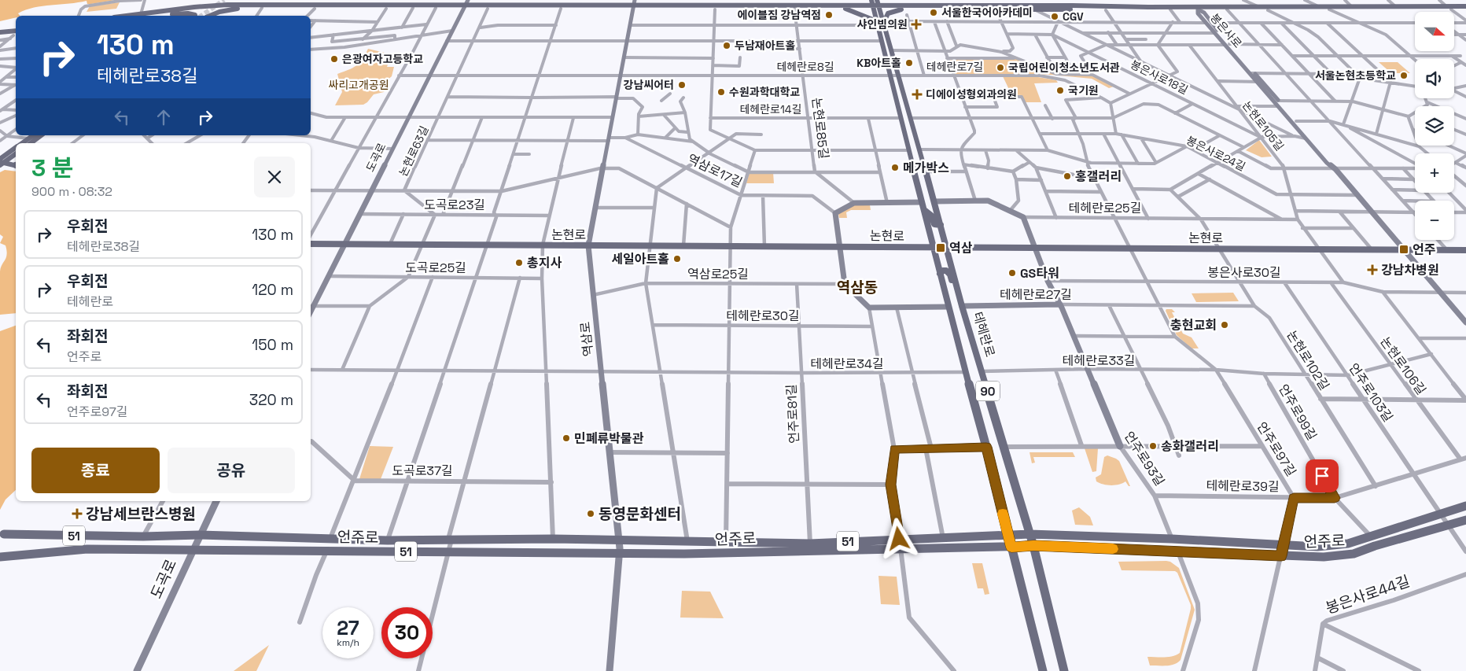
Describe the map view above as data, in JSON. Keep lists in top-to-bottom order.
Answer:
{
  "streets": {
    "main road": [
      "봉은사로",
      "도곡로",
      "테헤란로25길",
      "논현로",
      "테헤란로27길",
      "테헤란로",
      "역삼로",
      "90",
      "언주로93길",
      "51",
      "언주로"
    ],
    "street": [
      "테헤란로8길",
      "테헤란로7길",
      "봉은사로18길",
      "테헤란로14길",
      "논현로105길",
      "논현로85길",
      "논현로63길",
      "봉은사로24길",
      "역삼로17길",
      "도곡로23길",
      "도곡로25길",
      "봉은사로30길",
      "역삼로25길",
      "테헤란로30길",
      "테헤란로33길",
      "논현로102길",
      "테헤란로34길",
      "논현로106길",
      "언주로103길",
      "언주로99길",
      "언주로81길",
      "언주로97길",
      "도곡로37길",
      "테헤란로39길",
      "봉은사로44길"
    ]
  },
  "crossings": [
    ["봉은사로", "봉은사로18길"],
    ["봉은사로", "봉은사로24길"],
    ["봉은사로", "논현로"],
    ["봉은사로", "봉은사로30길"],
    ["테헤란로8길", "테헤란로7길"],
    ["테헤란로8길", "논현로85길"],
    ["테헤란로8길", "논현로63길"],
    ["테헤란로8길", "도곡로"],
    ["테헤란로8길", "테헤란로"],
    ["테헤란로8길", "역삼로"],
    ["테헤란로7길", "테헤란로"],
    ["봉은사로18길", "논현로105길"],
    ["테헤란로14길", "논현로85길"],
    ["테헤란로14길", "테헤란로"],
    ["논현로105길", "봉은사로24길"],
    ["논현로105길", "테헤란로25길"],
    ["논현로105길", "논현로"],
    ["논현로63길", "역삼로17길"],
    ["논현로63길", "도곡로23길"],
    ["도곡로", "도곡로23길"],
    ["도곡로", "논현로"],
    ["도곡로", "도곡로25길"],
    ["도곡로", "언주로"],
    ["역삼로17길", "역삼로"],
    ["테헤란로25길", "테헤란로"],
    ["테헤란로25길", "논현로102길"],
    ["테헤란로25길", "언주로93길"],
    ["논현로", "테헤란로"],
    ["논현로", "역삼로"],
    ["논현로", "논현로102길"],
    ["논현로", "언주로93길"],
    ["봉은사로30길", "논현로102길"],
    ["봉은사로30길", "논현로106길"],
    ["봉은사로30길", "언주로103길"],
    ["봉은사로30길", "언주로93길"],
    ["역삼로25길", "역삼로"],
    ["역삼로25길", "언주로81길"],
    ["테헤란로27길", "테헤란로"],
    ["테헤란로27길", "논현로102길"],
    ["테헤란로27길", "언주로93길"],
    ["테헤란로30길", "언주로81길"],
    ["테헤란로", "테헤란로33길"],
    ["테헤란로", "테헤란로34길"],
    ["테헤란로", "90"],
    ["테헤란로", "언주로"],
    ["역삼로", "테헤란로34길"],
    ["역삼로", "언주로"],
    ["테헤란로33길", "논현로102길"],
    ["테헤란로33길", "논현로106길"],
    ["테헤란로33길", "언주로103길"],
    ["테헤란로33길", "언주로99길"],
    ["테헤란로33길", "언주로97길"],
    ["테헤란로33길", "언주로93길"],
    ["논현로102길", "테헤란로39길"],
    ["테헤란로34길", "언주로81길"],
    ["논현로106길", "테헤란로39길"],
    ["언주로103길", "테헤란로39길"],
    ["언주로103길", "언주로"],
    ["언주로99길", "테헤란로39길"],
    ["언주로99길", "언주로"],
    ["언주로81길", "언주로"],
    ["언주로97길", "테헤란로39길"],
    ["언주로93길", "테헤란로39길"],
    ["언주로93길", "언주로"]
  ],
  "districts": ["역삼동"],
  "parks": ["싸리고개공원"],
  "places": {
    "other": [
      "서울한국어아카데미",
      "에이블짐 강남역점",
      "CGV",
      "두남재아트홀",
      "은광여자고등학교",
      "KB아트홀",
      "국립어린이청소년도서관",
      "서울논현초등학교",
      "강남씨어터",
      "국기원",
      "수원과학대학교",
      "메가박스",
      "홍갤러리",
      "세일아트홀",
      "총지사",
      "GS타워",
      "충현교회",
      "민폐류박물관",
      "송화갤러리",
      "동영문화센터"
    ],
    "health": [
      "샤인빔의원",
      "디에이성형외과의원",
      "강남차병원",
      "강남세브란스병원"
    ],
    "transit": ["역삼", "언주"]
  },
  "north": "right",
  "page": {
    "map_buttons": ["+", "−"],
    "turn": ["130 m", "테헤란로38길"],
    "heading": ["3 분", "900 m · 08:32"],
    "list": [
      {
        "name": "우회전",
        "note": "테헤란로38길",
        "value": "130 m"
      },
      {
        "name": "우회전",
        "note": "테헤란로",
        "value": "120 m"
      },
      {
        "name": "좌회전",
        "note": "언주로",
        "value": "150 m"
      },
      {
        "name": "좌회전",
        "note": "언주로97길",
        "value": "320 m"
      }
    ],
    "buttons": ["종료", "공유"],
    "speed": "27 km/h",
    "limit": "30"
  }
}
